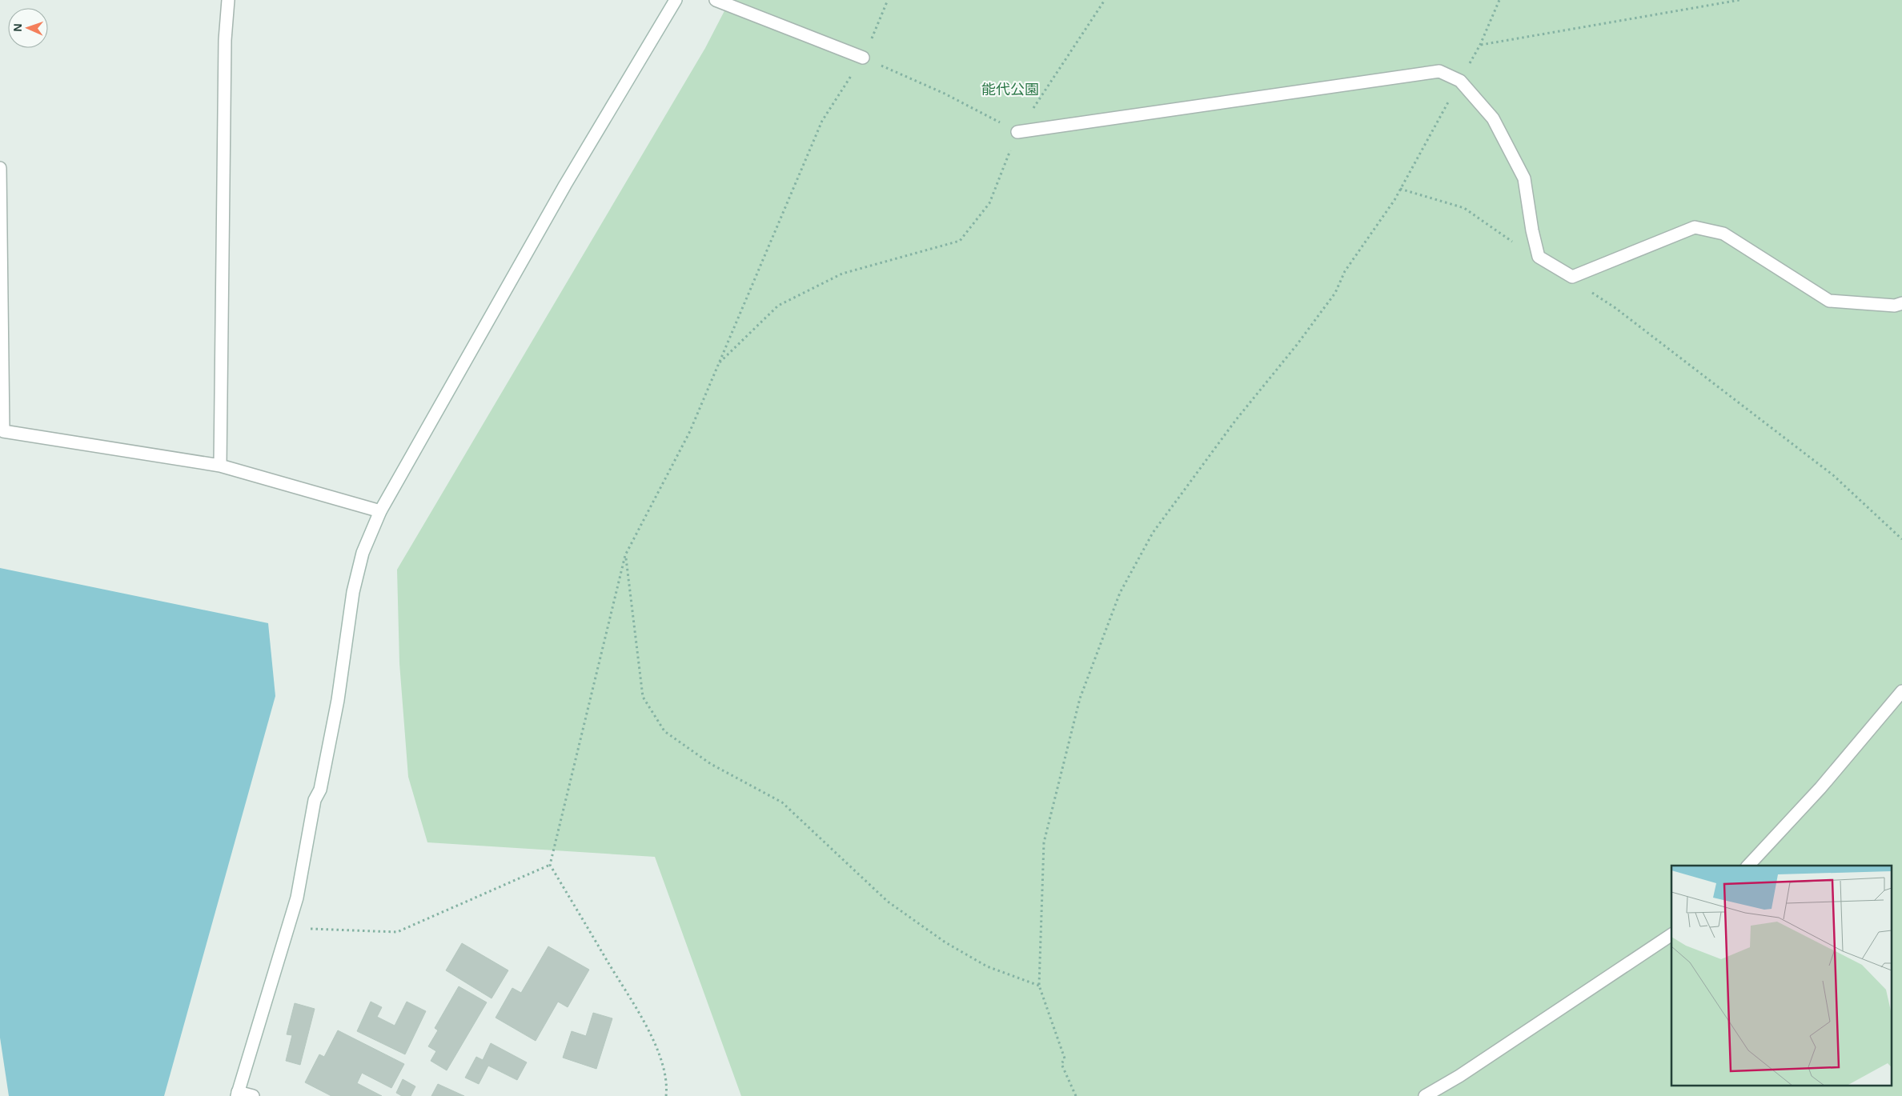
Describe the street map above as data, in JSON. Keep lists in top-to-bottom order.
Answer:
{
  "parks": ["能代公園"],
  "north": "left"
}
